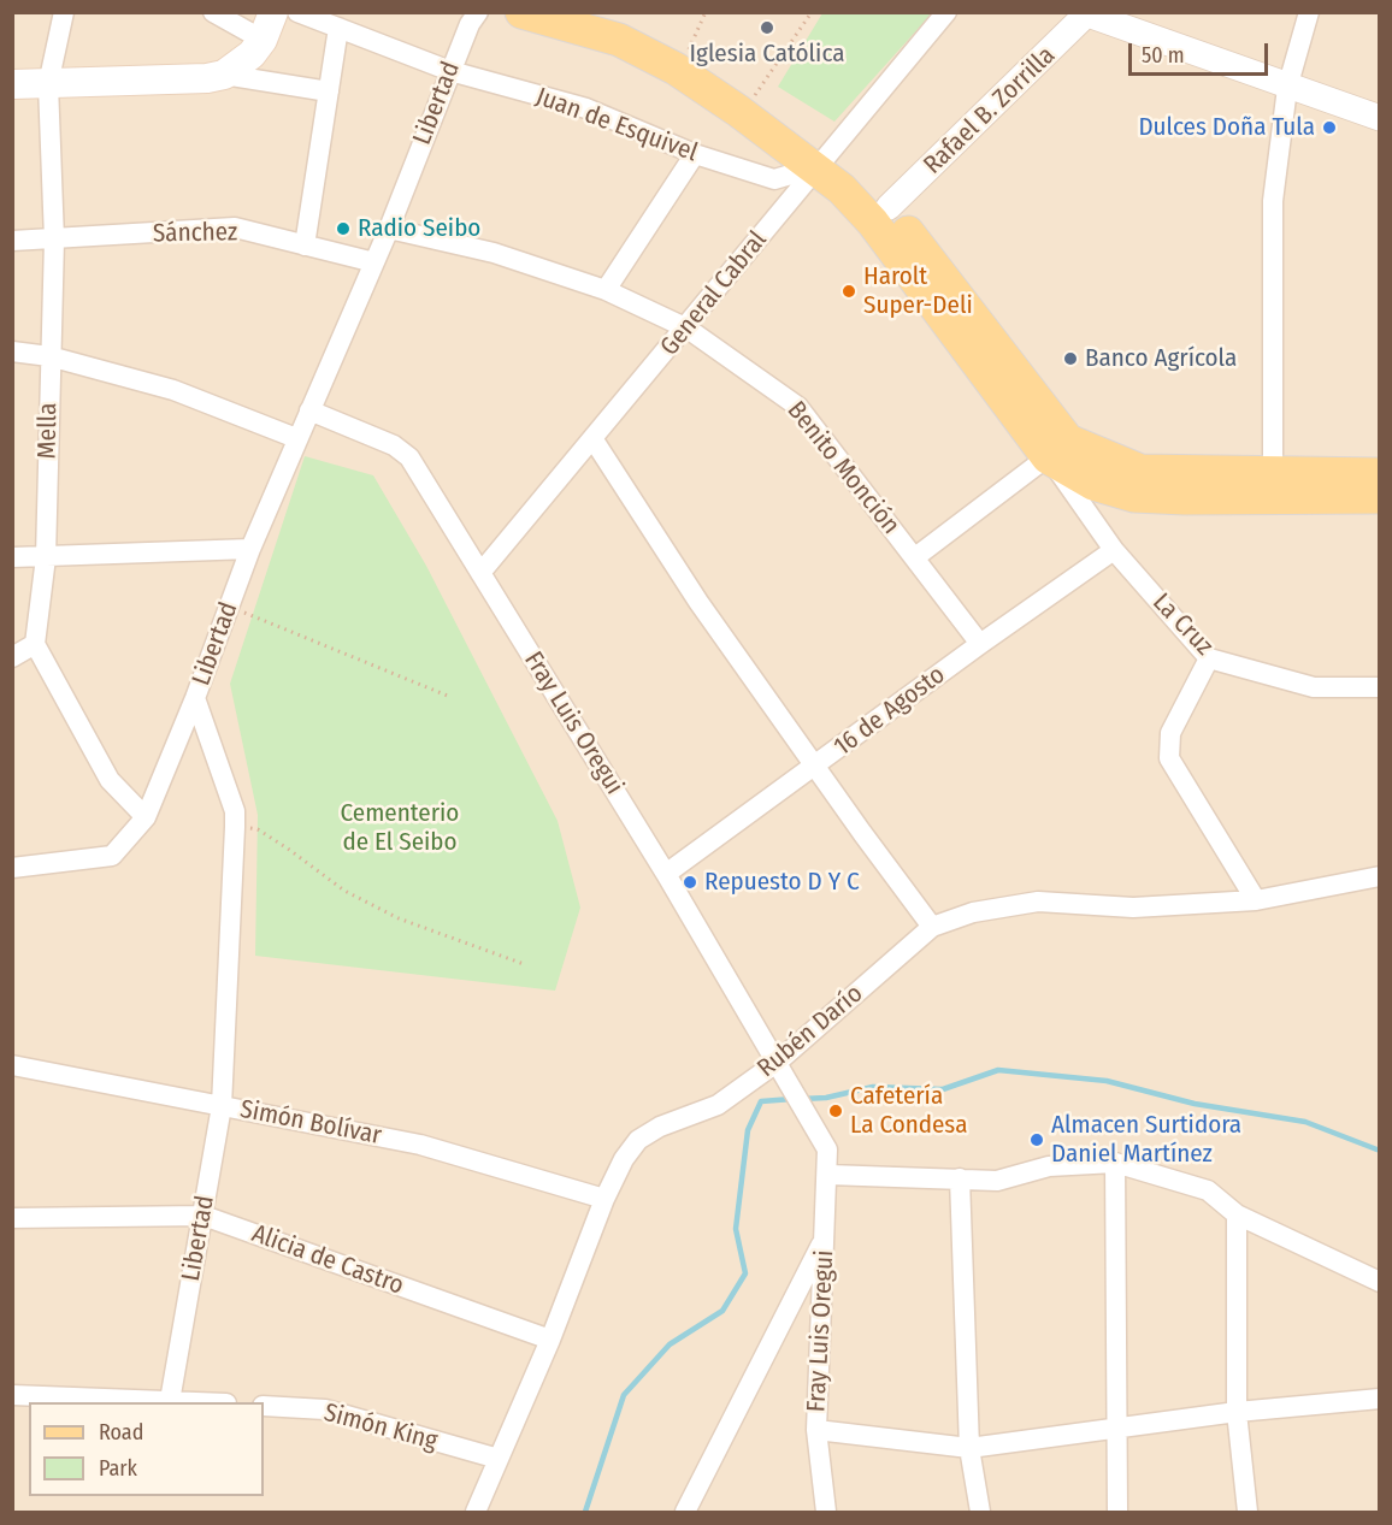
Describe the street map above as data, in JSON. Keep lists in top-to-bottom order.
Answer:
{
  "streets": {
    "street": [
      "Libertad",
      "Rafael B. Zorrilla",
      "Juan de Esquivel",
      "Sánchez",
      "General Cabral",
      "Mella",
      "Benito Monción",
      "La Cruz",
      "16 de Agosto",
      "Fray Luis Oregui",
      "Rubén Darío",
      "Simón Bolívar",
      "Alicia de Castro",
      "Simón King"
    ]
  },
  "crossings": [
    ["Libertad", "Juan de Esquivel"],
    ["Libertad", "Sánchez"],
    ["Libertad", "Benito Monción"],
    ["Libertad", "Fray Luis Oregui"],
    ["Libertad", "Simón Bolívar"],
    ["Libertad", "Alicia de Castro"],
    ["Juan de Esquivel", "General Cabral"],
    ["Sánchez", "Mella"],
    ["General Cabral", "Benito Monción"],
    ["General Cabral", "Fray Luis Oregui"],
    ["Benito Monción", "16 de Agosto"],
    ["La Cruz", "16 de Agosto"],
    ["16 de Agosto", "Fray Luis Oregui"],
    ["Fray Luis Oregui", "Rubén Darío"],
    ["Rubén Darío", "Simón Bolívar"],
    ["Rubén Darío", "Alicia de Castro"],
    ["Rubén Darío", "Simón King"]
  ],
  "parks": ["Cementerio de El Seibo"],
  "places": [
    "Iglesia Católica",
    "Dulces Doña Tula",
    "Radio Seibo",
    "Harolt Super-Deli",
    "Banco Agrícola",
    "Repuesto D Y C",
    "Cafetería La Condesa",
    "Almacen Surtidora Daniel Martínez"
  ],
  "legend": ["Road", "Park"],
  "scale_bar": "50 m"
}
